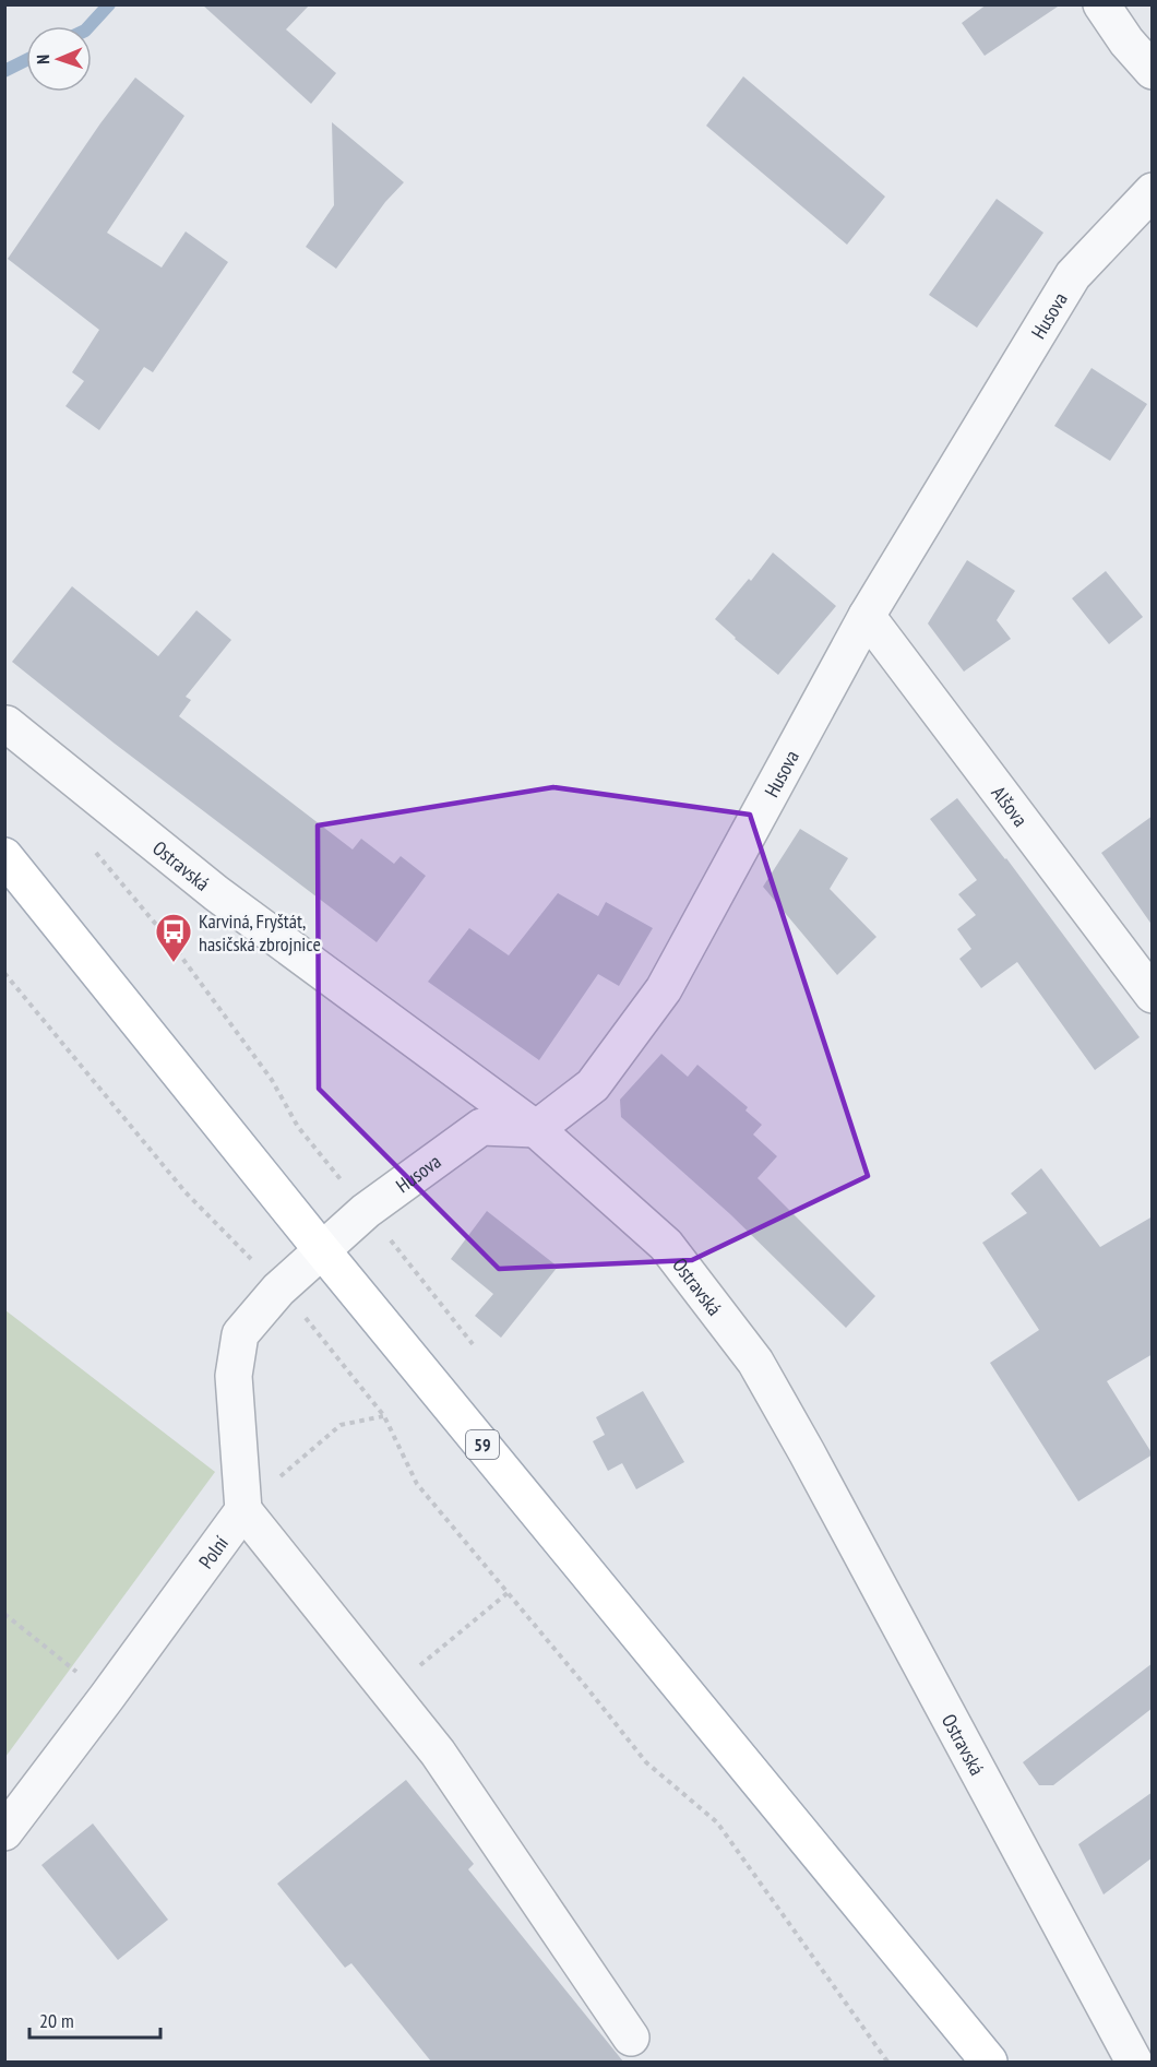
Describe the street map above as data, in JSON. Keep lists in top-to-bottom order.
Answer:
{
  "streets": {
    "main road": ["59"],
    "street": [
      "Husova",
      "Alšova",
      "Ostravská",
      "Polní"
    ]
  },
  "crossings": [
    ["Husova", "Alšova"],
    ["Husova", "Ostravská"],
    ["Husova", "59"]
  ],
  "places": {
    "bus stop": ["Karviná, Fryštát, hasičská zbrojnice"]
  },
  "scale_bar": "20 m",
  "north": "left"
}
